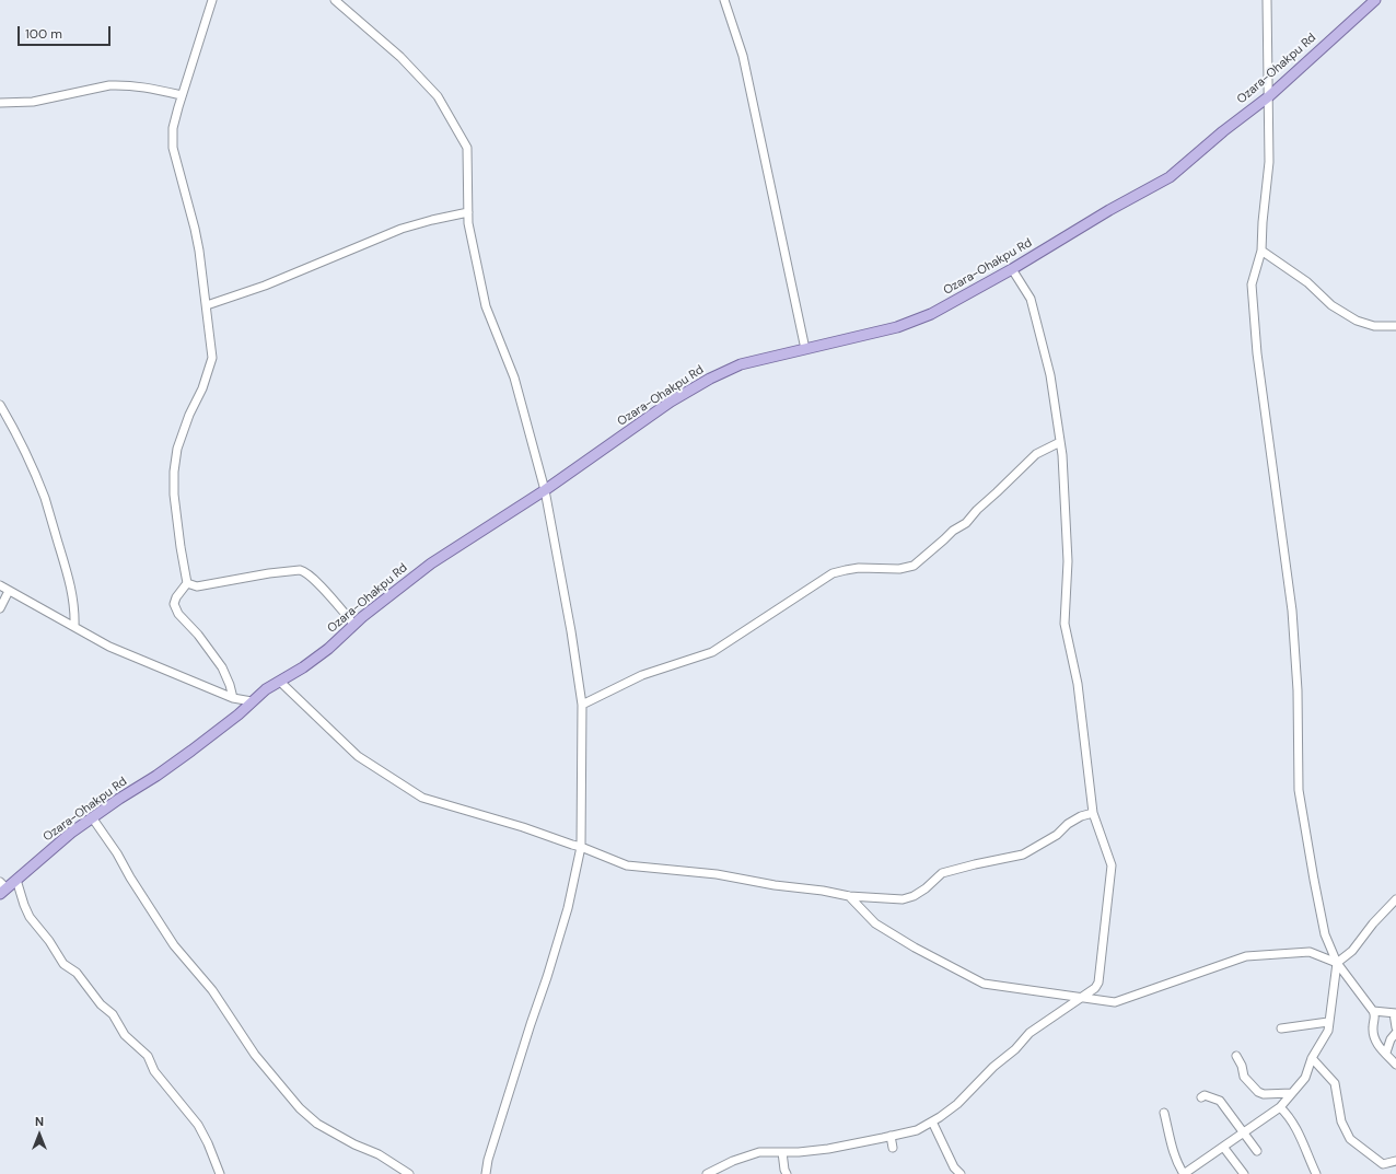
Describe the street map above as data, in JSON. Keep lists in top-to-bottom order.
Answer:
{
  "streets": {
    "main road": ["Ozara-Ohakpu Rd"]
  },
  "scale_bar": "100 m",
  "north": "top"
}
